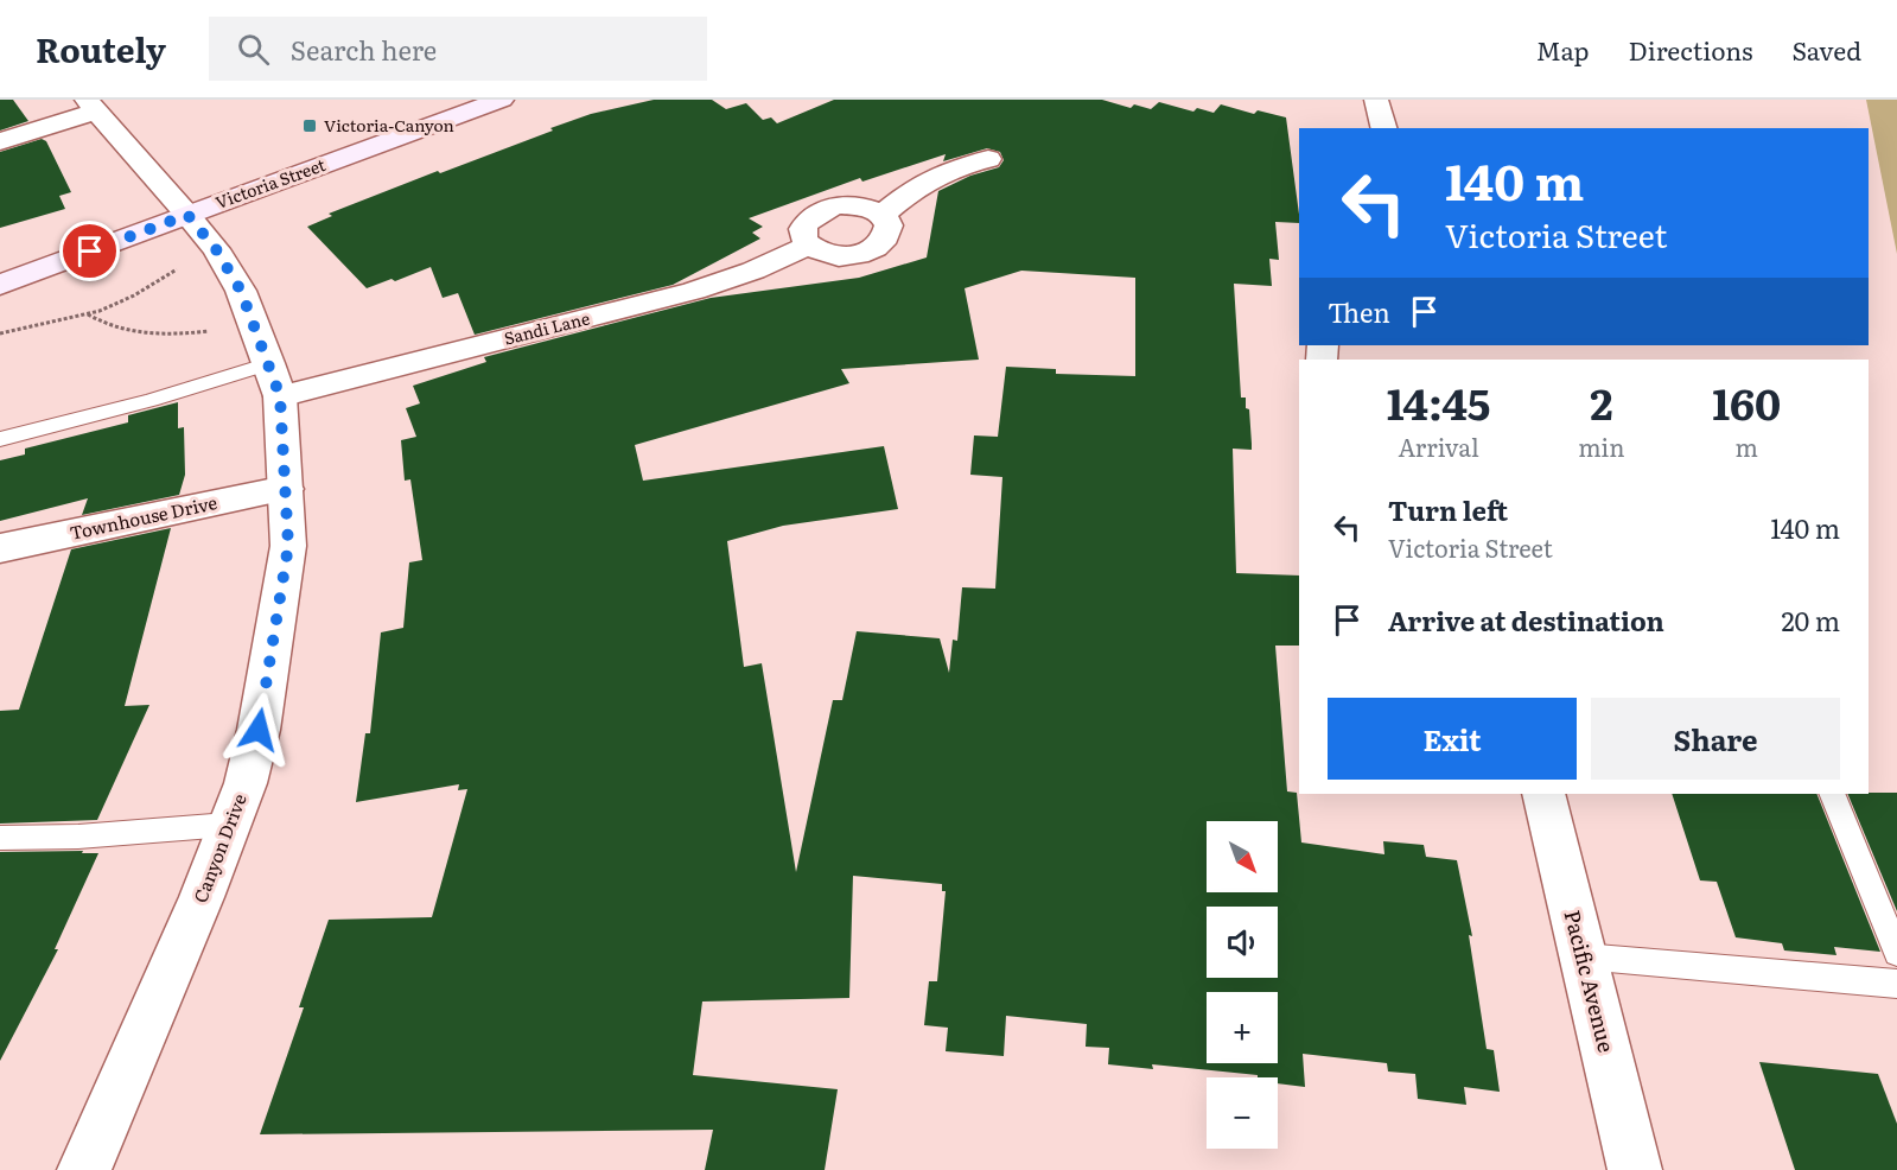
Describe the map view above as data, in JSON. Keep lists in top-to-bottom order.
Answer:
{
  "streets": {
    "main road": ["Victoria Street"],
    "street": [
      "Sandi Lane",
      "Townhouse Drive",
      "Canyon Drive",
      "Pacific Avenue"
    ]
  },
  "crossings": [
    ["Victoria Street", "Canyon Drive"],
    ["Sandi Lane", "Canyon Drive"],
    ["Townhouse Drive", "Canyon Drive"]
  ],
  "places": {
    "transit": ["Victoria-Canyon"]
  },
  "north": "bottom right",
  "page": {
    "header": "Routely",
    "search": "Search here",
    "nav": ["Map", "Directions", "Saved"],
    "turn": ["140 m", "Victoria Street"],
    "then": "Then",
    "eta": [
      "14:45",
      "Arrival",
      "2",
      "min",
      "160",
      "m"
    ],
    "list": [
      {
        "name": "Turn left",
        "note": "Victoria Street",
        "value": "140 m"
      },
      {
        "name": "Arrive at destination",
        "value": "20 m"
      }
    ],
    "buttons": ["Exit", "Share"],
    "map_buttons": ["+", "−"]
  }
}
